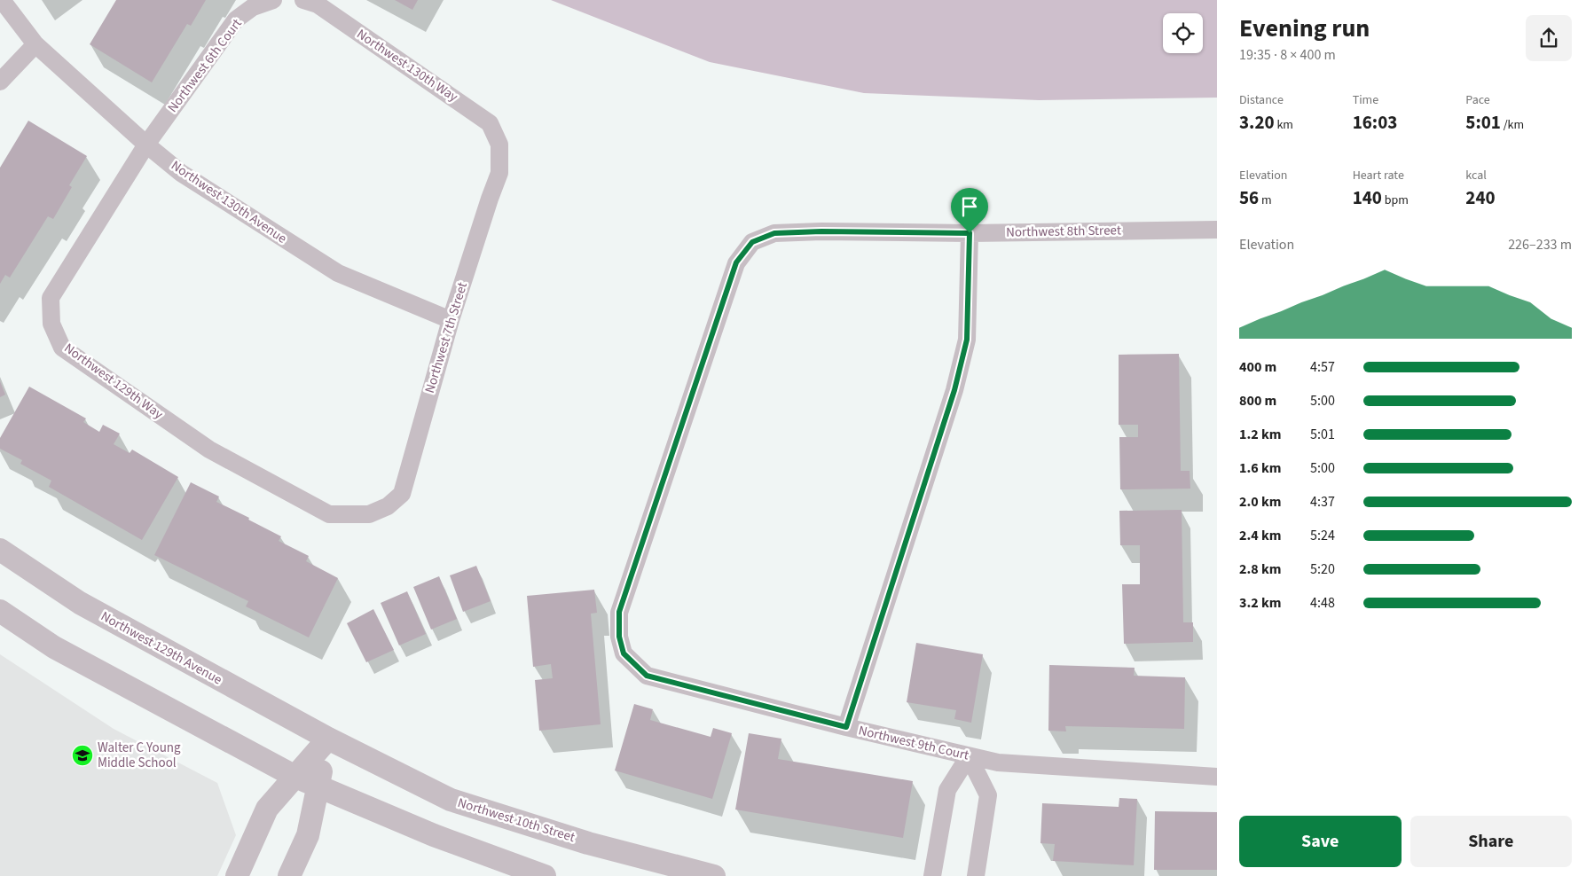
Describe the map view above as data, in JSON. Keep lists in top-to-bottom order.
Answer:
{
  "streets": {
    "street": [
      "Northwest 6th Court",
      "Northwest 130th Way",
      "Northwest 130th Avenue",
      "Northwest 8th Street",
      "Northwest 7th Street",
      "Northwest 129th Way",
      "Northwest 129th Avenue",
      "Northwest 9th Court",
      "Northwest 10th Street"
    ]
  },
  "crossings": [
    ["Northwest 6th Court", "Northwest 130th Avenue"],
    ["Northwest 6th Court", "Northwest 129th Way"],
    ["Northwest 130th Way", "Northwest 7th Street"],
    ["Northwest 130th Avenue", "Northwest 7th Street"],
    ["Northwest 130th Avenue", "Northwest 129th Way"],
    ["Northwest 8th Street", "Northwest 9th Court"],
    ["Northwest 7th Street", "Northwest 129th Way"],
    ["Northwest 129th Avenue", "Northwest 10th Street"]
  ],
  "places": {
    "school or university": ["Walter C Young Middle School"]
  },
  "page": {
    "heading": ["Evening run", "19:35 · 8 × 400 m"],
    "stats": [
      ["Distance", "3.20 km"],
      ["Time", "16:03"],
      ["Pace", "5:01 /km"],
      ["Elevation", "56 m"],
      ["Heart rate", "140 bpm"],
      ["kcal", "240"]
    ],
    "chart": ["Elevation", "226–233 m"],
    "list": [
      {
        "name": "400 m",
        "note": "4:57"
      },
      {
        "name": "800 m",
        "note": "5:00"
      },
      {
        "name": "1.2 km",
        "note": "5:01"
      },
      {
        "name": "1.6 km",
        "note": "5:00"
      },
      {
        "name": "2.0 km",
        "note": "4:37"
      },
      {
        "name": "2.4 km",
        "note": "5:24"
      },
      {
        "name": "2.8 km",
        "note": "5:20"
      },
      {
        "name": "3.2 km",
        "note": "4:48"
      }
    ],
    "buttons": ["Save", "Share"]
  }
}
